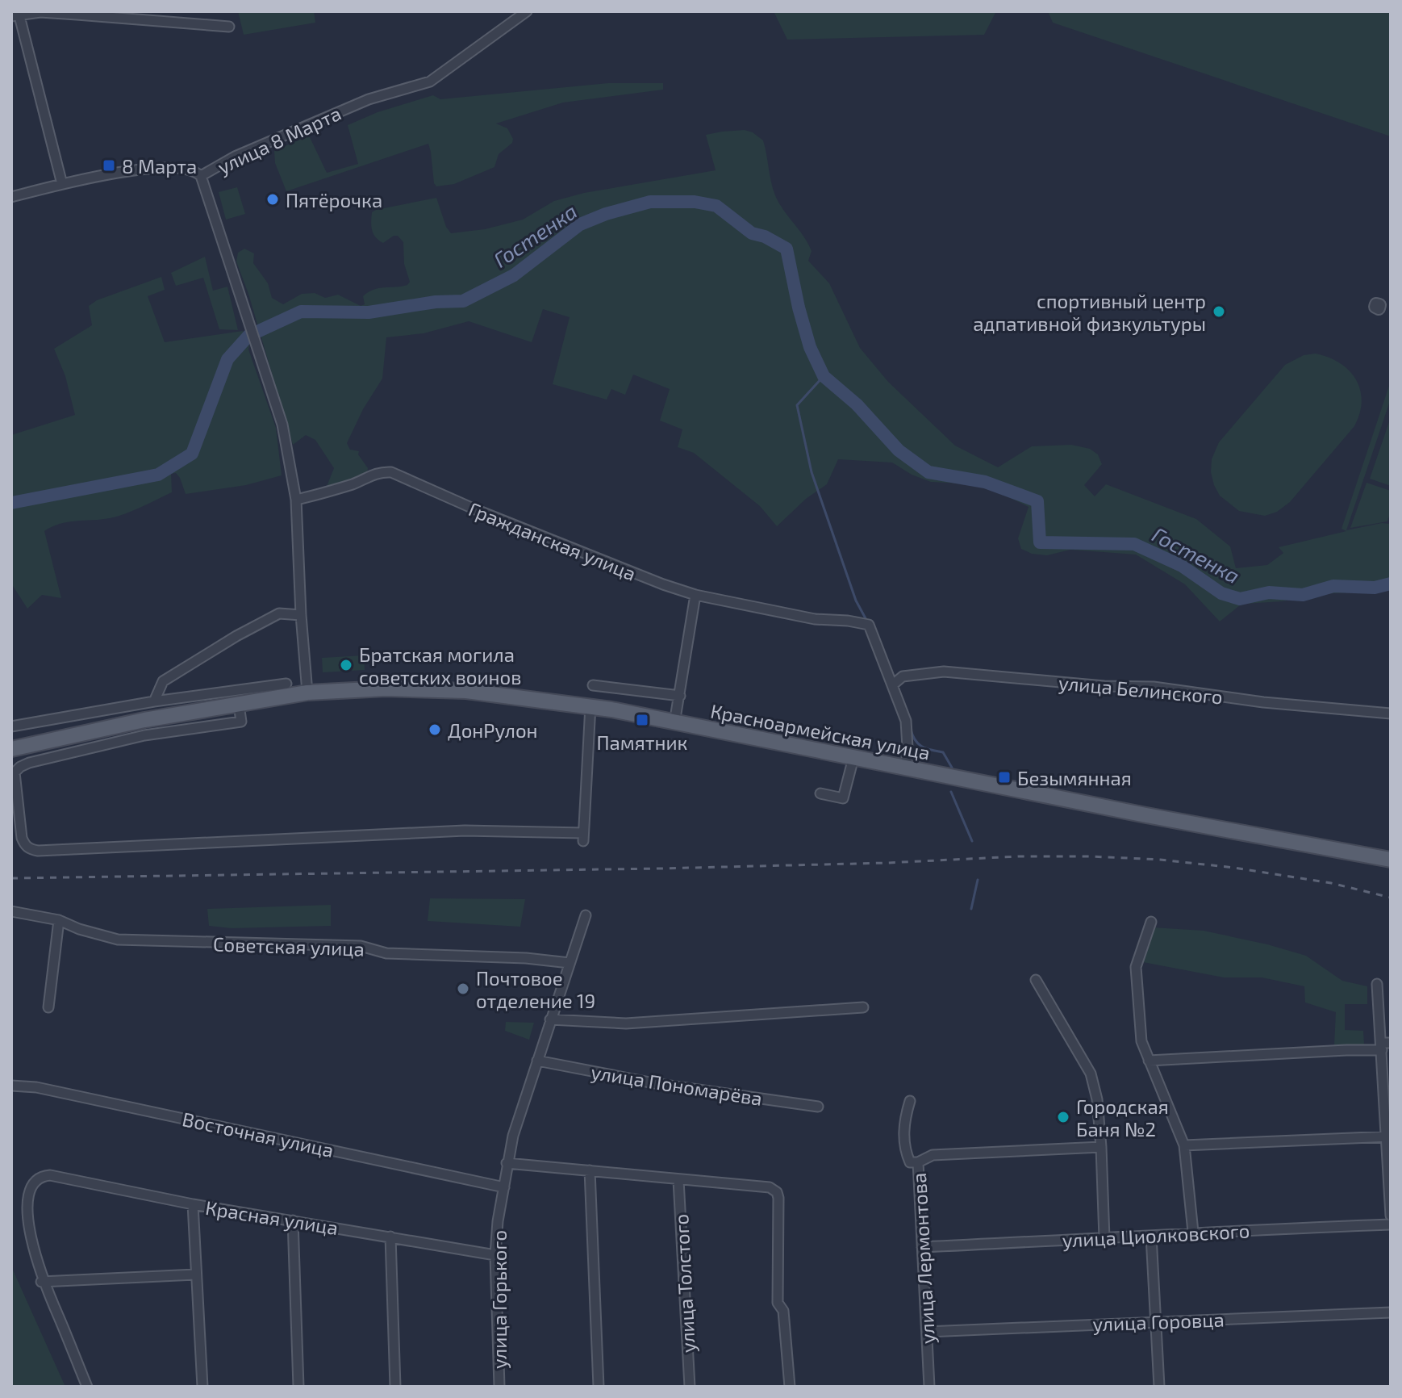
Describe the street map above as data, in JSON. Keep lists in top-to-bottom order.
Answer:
{
  "streets": {
    "main road": ["Красноармейская улица"],
    "street": [
      "улица 8 Марта",
      "Гражданская улица",
      "улица Белинского",
      "Советская улица",
      "улица Пономарёва",
      "Восточная улица",
      "Красная улица",
      "улица Циолковского",
      "улица Лермонтова",
      "улица Толстого",
      "улица Горького",
      "улица Горовца"
    ]
  },
  "crossings": [
    ["Гражданская улица", "улица Белинского"],
    ["Советская улица", "улица Горького"],
    ["улица Пономарёва", "улица Горького"],
    ["Восточная улица", "улица Горького"],
    ["Красная улица", "улица Горького"],
    ["улица Циолковского", "улица Лермонтова"],
    ["улица Лермонтова", "улица Горовца"]
  ],
  "water": ["Гостенка"],
  "places": {
    "transit": ["8 Марта", "Памятник", "Безымянная"],
    "other": [
      "Пятёрочка",
      "спортивный центр адпативной физкультуры",
      "Братская могила советских воинов",
      "ДонРулон",
      "Почтовое отделение 19",
      "Городская Баня №2"
    ]
  }
}
